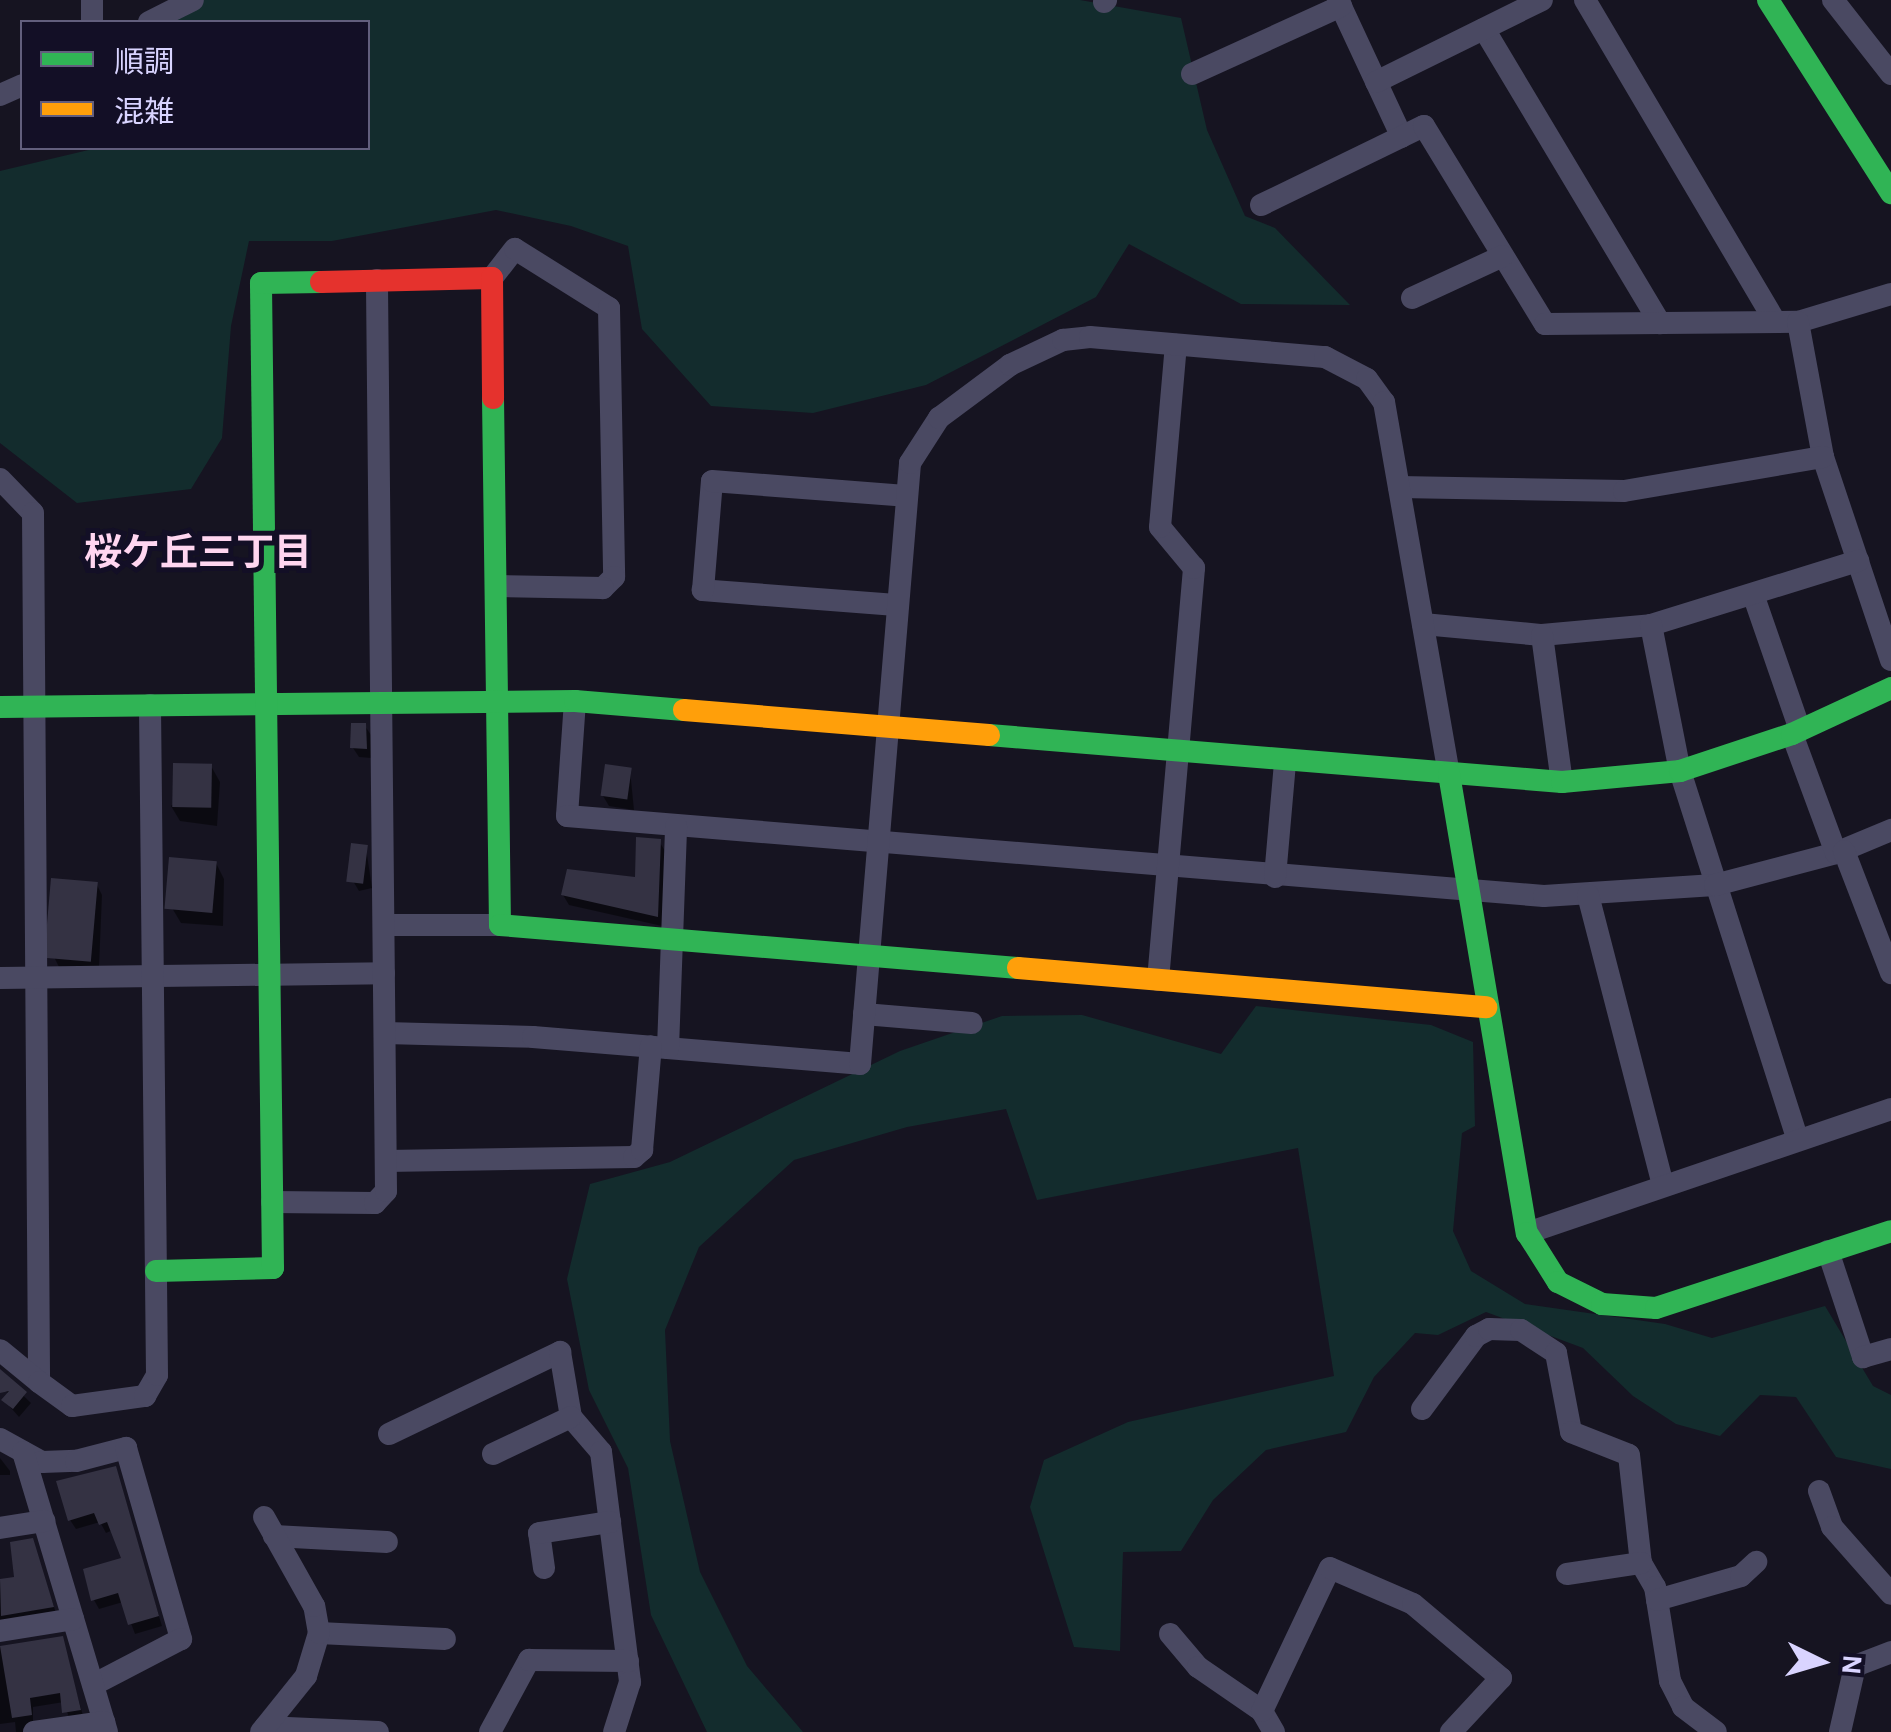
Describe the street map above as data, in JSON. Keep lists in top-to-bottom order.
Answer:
{
  "districts": ["桜ケ丘三丁目"],
  "legend": ["順調", "混雑"],
  "north": "right"
}
